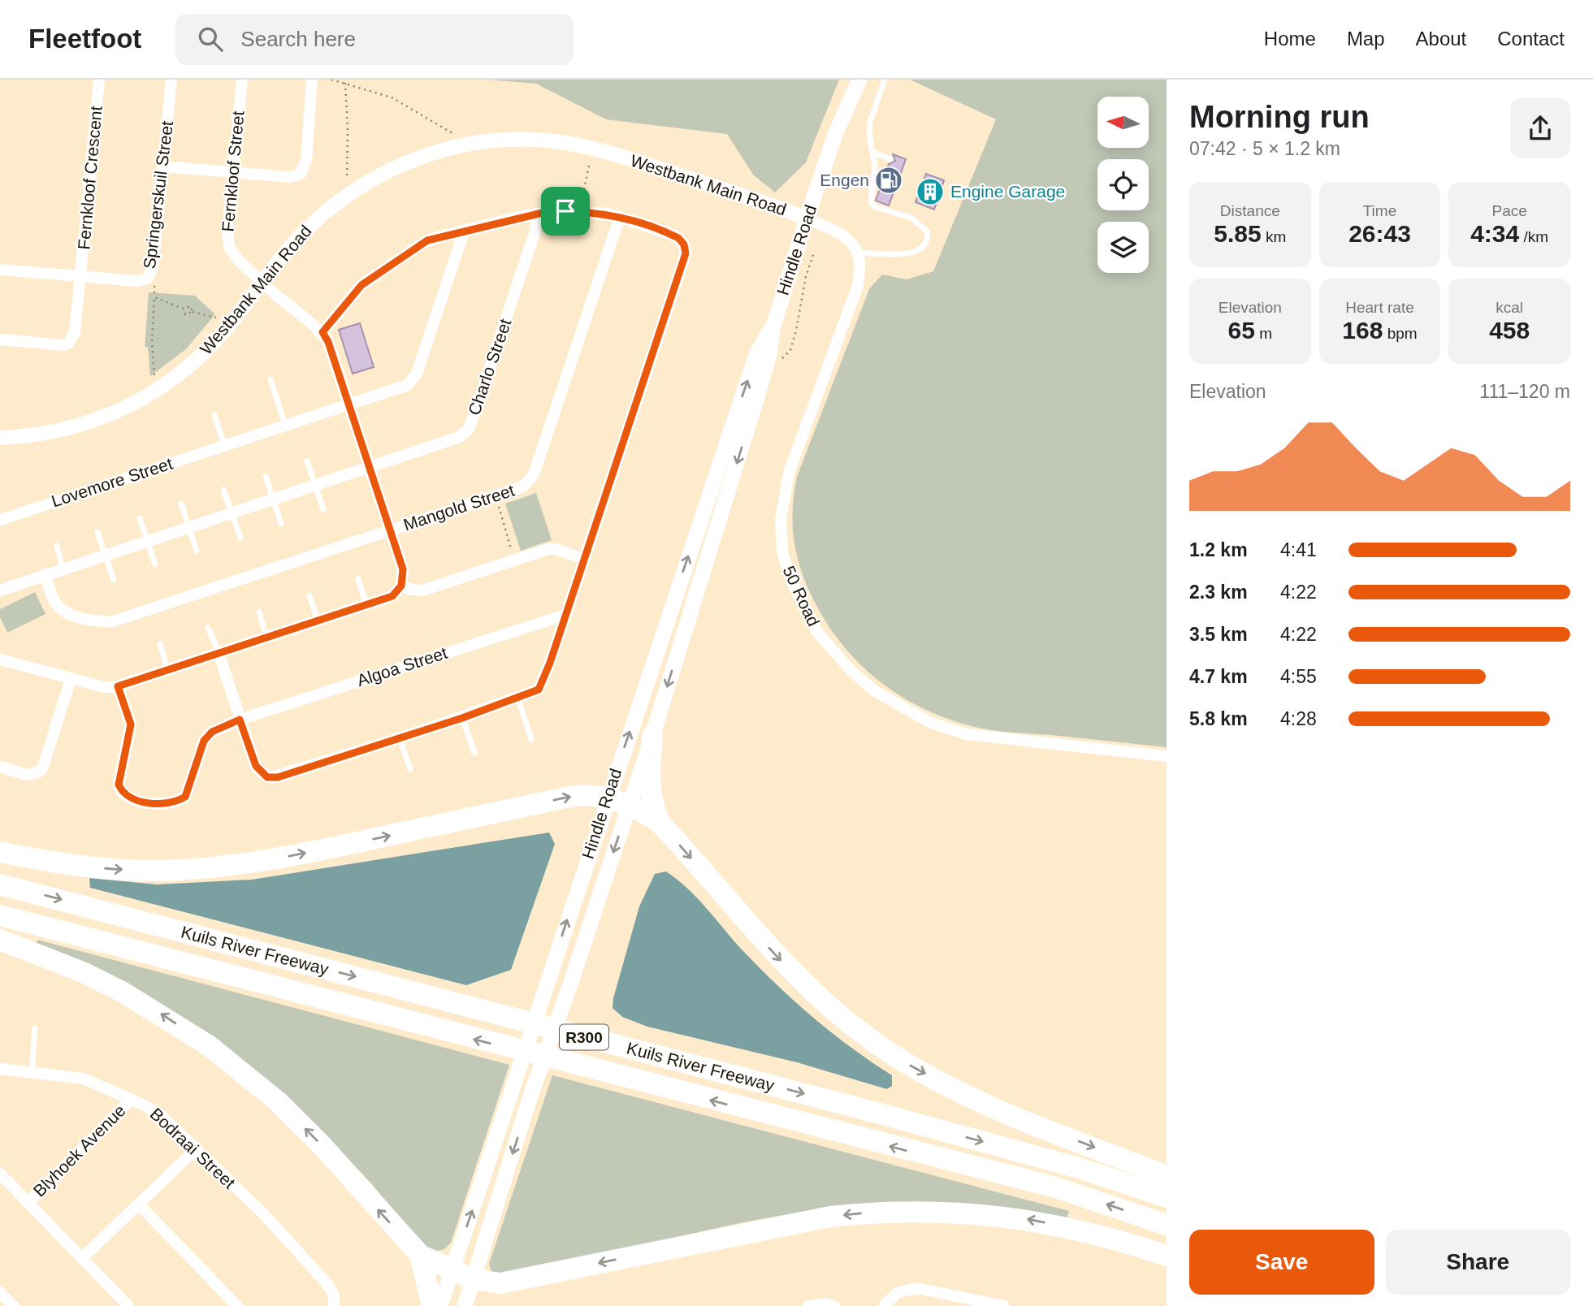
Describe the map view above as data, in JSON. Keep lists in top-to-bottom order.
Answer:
{
  "streets": {
    "highway": ["Kuils River Freeway", "R300"],
    "main road": ["Hindle Road"],
    "street": [
      "Fernkloof Street",
      "Fernkloof Crescent",
      "Westbank Main Road",
      "Springerskuil Street",
      "Charlo Street",
      "Lovemore Street",
      "Mangold Street",
      "50 Road",
      "Algoa Street",
      "Bodraai Street",
      "Blyhoek Avenue"
    ]
  },
  "crossings": [
    ["Fernkloof Street", "Westbank Main Road"],
    ["Fernkloof Crescent", "Springerskuil Street"],
    ["Westbank Main Road", "Hindle Road"],
    ["Charlo Street", "Mangold Street"],
    ["Bodraai Street", "Blyhoek Avenue"]
  ],
  "places": {
    "fuel station": ["Engen"],
    "building": ["Engine Garage"]
  },
  "north": "left",
  "page": {
    "header": "Fleetfoot",
    "search": "Search here",
    "nav": [
      "Home",
      "Map",
      "About",
      "Contact"
    ],
    "heading": ["Morning run", "07:42 · 5 × 1.2 km"],
    "stats": [
      ["Distance", "5.85 km"],
      ["Time", "26:43"],
      ["Pace", "4:34 /km"],
      ["Elevation", "65 m"],
      ["Heart rate", "168 bpm"],
      ["kcal", "458"]
    ],
    "chart": ["Elevation", "111–120 m"],
    "list": [
      {
        "name": "1.2 km",
        "note": "4:41"
      },
      {
        "name": "2.3 km",
        "note": "4:22"
      },
      {
        "name": "3.5 km",
        "note": "4:22"
      },
      {
        "name": "4.7 km",
        "note": "4:55"
      },
      {
        "name": "5.8 km",
        "note": "4:28"
      }
    ],
    "buttons": ["Save", "Share"]
  }
}
